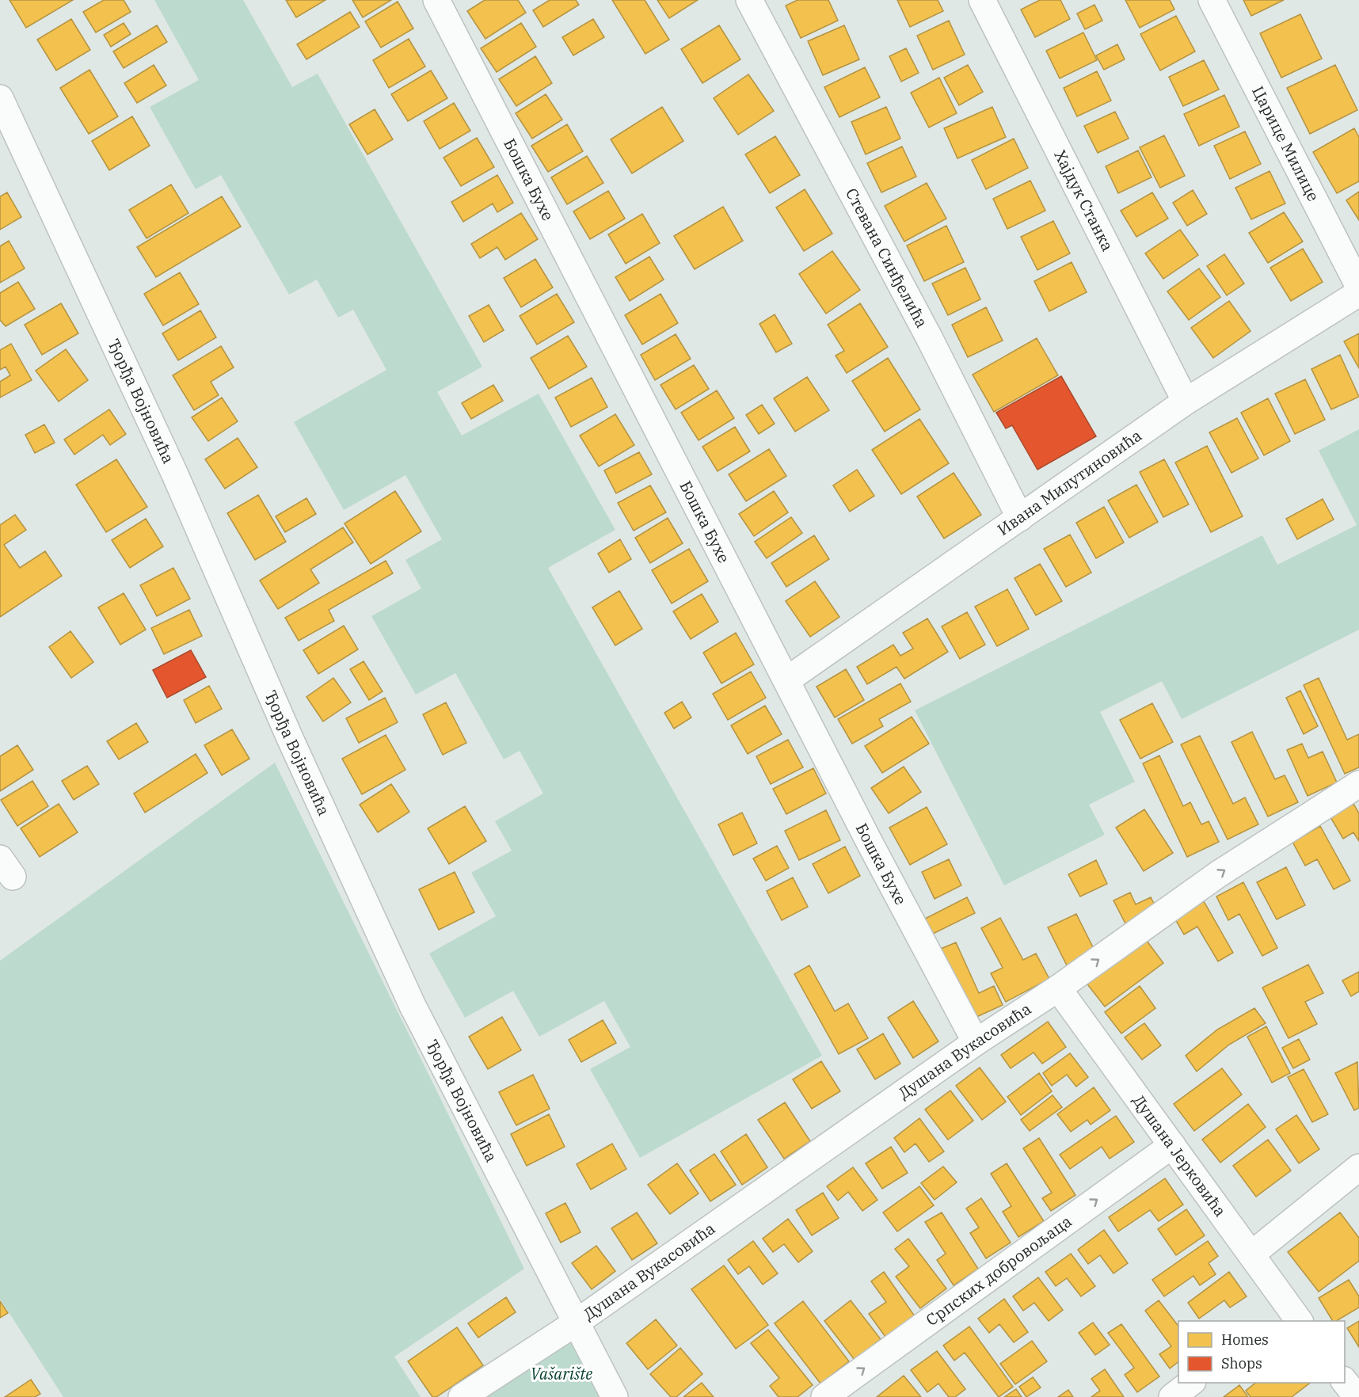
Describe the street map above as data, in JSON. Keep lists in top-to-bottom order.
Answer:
{
  "streets": {
    "street": [
      "Царице Милице",
      "Бошка Бухе",
      "Хајдук Станка",
      "Стевана Синђелића",
      "Ђорђа Војновића",
      "Ивана Милутиновића",
      "Душана Вукасовића",
      "Душана Јерковића",
      "Српских добровољаца"
    ]
  },
  "crossings": [
    ["Бошка Бухе", "Ивана Милутиновића"],
    ["Бошка Бухе", "Душана Вукасовића"],
    ["Хајдук Станка", "Ивана Милутиновића"],
    ["Стевана Синђелића", "Ивана Милутиновића"],
    ["Ђорђа Војновића", "Душана Вукасовића"],
    ["Душана Вукасовића", "Душана Јерковића"],
    ["Душана Јерковића", "Српских добровољаца"]
  ],
  "one_way": ["Српских добровољаца"],
  "parks": ["Vašarište"],
  "legend": ["Homes", "Shops"]
}
